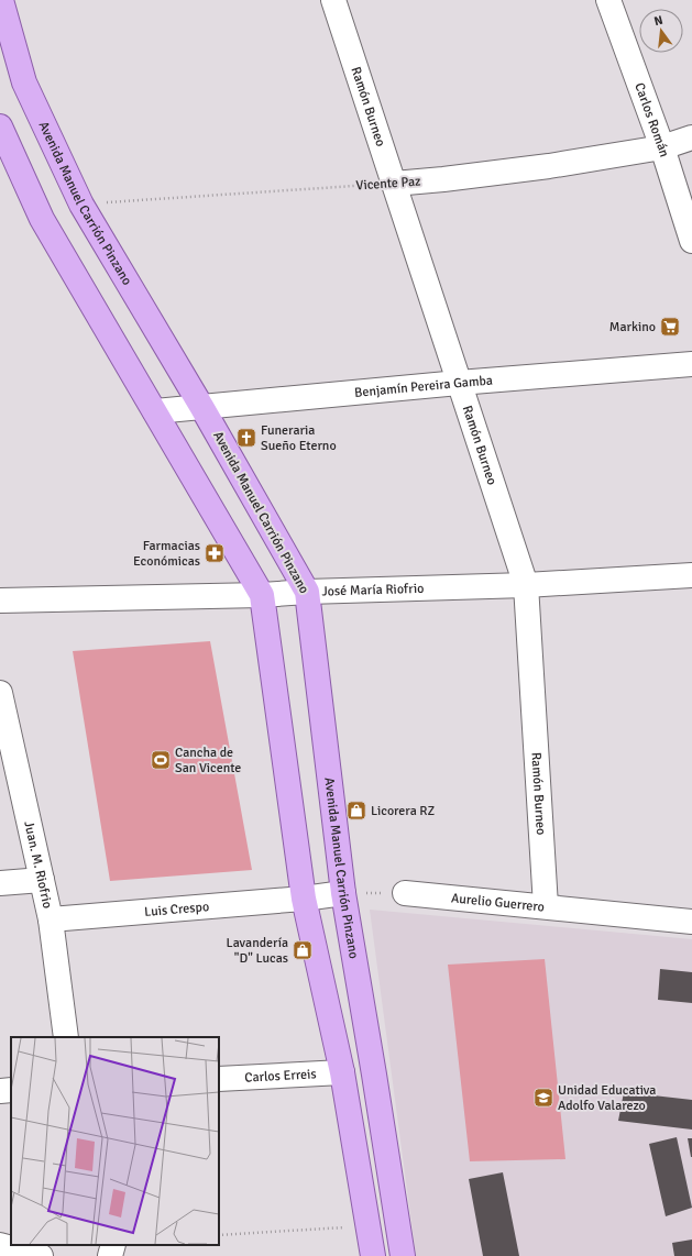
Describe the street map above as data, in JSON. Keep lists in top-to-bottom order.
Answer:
{
  "streets": {
    "main road": ["Avenida Manuel Carrión Pinzano"],
    "street": [
      "Ramón Burneo",
      "Carlos Román",
      "Vicente Paz",
      "Benjamín Pereira Gamba",
      "José María Riofrio",
      "Juan. M. Riofrio",
      "Aurelio Guerrero",
      "Luis Crespo",
      "Carlos Erreis"
    ]
  },
  "crossings": [
    ["Ramón Burneo", "Vicente Paz"],
    ["Ramón Burneo", "Benjamín Pereira Gamba"],
    ["Ramón Burneo", "José María Riofrio"],
    ["Ramón Burneo", "Aurelio Guerrero"],
    ["Carlos Román", "Vicente Paz"],
    ["Vicente Paz", "Avenida Manuel Carrión Pinzano"],
    ["Avenida Manuel Carrión Pinzano", "Benjamín Pereira Gamba"],
    ["Avenida Manuel Carrión Pinzano", "José María Riofrio"],
    ["Juan. M. Riofrio", "Luis Crespo"]
  ],
  "places": {
    "supermarket": ["Markino"],
    "church": ["Funeraria Sueño Eterno"],
    "pharmacy": ["Farmacias Económicas"],
    "sports": ["Cancha de San Vicente"],
    "shop": ["Licorera RZ", "Lavandería \"D\" Lucas"],
    "school or university": ["Unidad Educativa Adolfo Valarezo"]
  },
  "north": "top"
}
